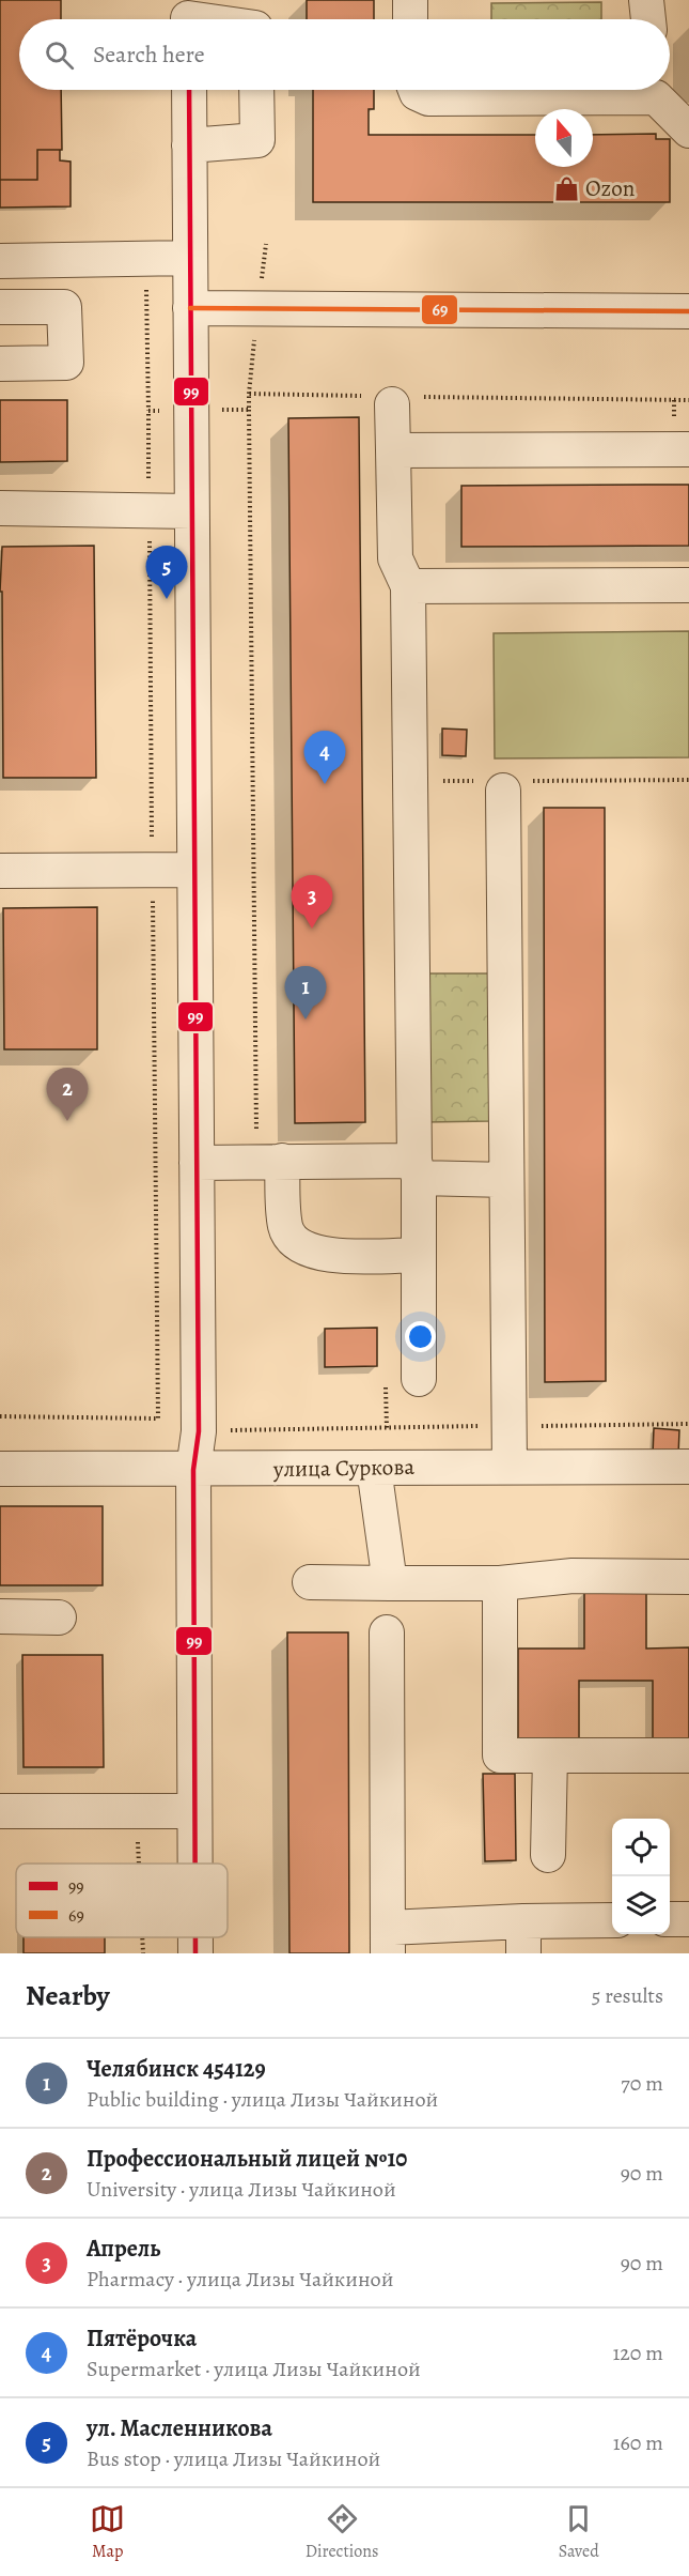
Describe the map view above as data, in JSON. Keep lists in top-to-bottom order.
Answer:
{
  "streets": {
    "street": ["улица Суркова"]
  },
  "places": {
    "shop": ["Ozon"]
  },
  "lines": ["transit line 99", "transit line 69"],
  "legend": ["99", "69"],
  "north": "top",
  "page": {
    "search": "Search here",
    "pins": [
      "5",
      "4",
      "3",
      "1",
      "2"
    ],
    "heading": ["Nearby", "5 results"],
    "list": [
      {
        "mark": "1",
        "name": "Челябинск 454129",
        "note": "Public building · улица Лизы Чайкиной",
        "value": "70 m"
      },
      {
        "mark": "2",
        "name": "Профессиональный лицей №10",
        "note": "University · улица Лизы Чайкиной",
        "value": "90 m"
      },
      {
        "mark": "3",
        "name": "Апрель",
        "note": "Pharmacy · улица Лизы Чайкиной",
        "value": "90 m"
      },
      {
        "mark": "4",
        "name": "Пятёрочка",
        "note": "Supermarket · улица Лизы Чайкиной",
        "value": "120 m"
      },
      {
        "mark": "5",
        "name": "ул. Масленникова",
        "note": "Bus stop · улица Лизы Чайкиной",
        "value": "160 m"
      }
    ],
    "nav": ["Map", "Directions", "Saved"]
  }
}
